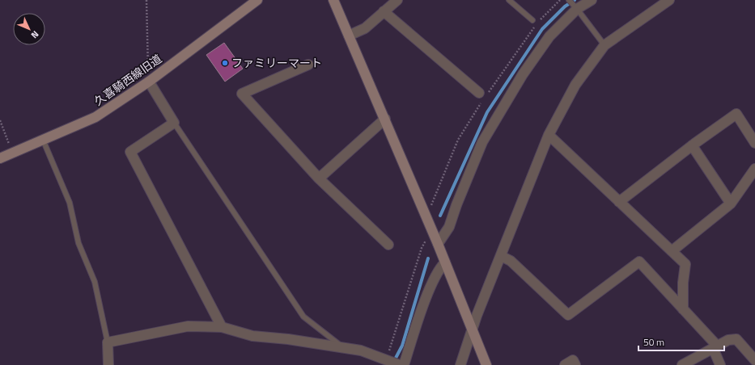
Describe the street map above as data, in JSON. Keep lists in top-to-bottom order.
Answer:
{
  "streets": {
    "street": ["久喜騎西線旧道"]
  },
  "places": ["ファミリーマート"],
  "scale_bar": "50 m",
  "north": "bottom right"
}
